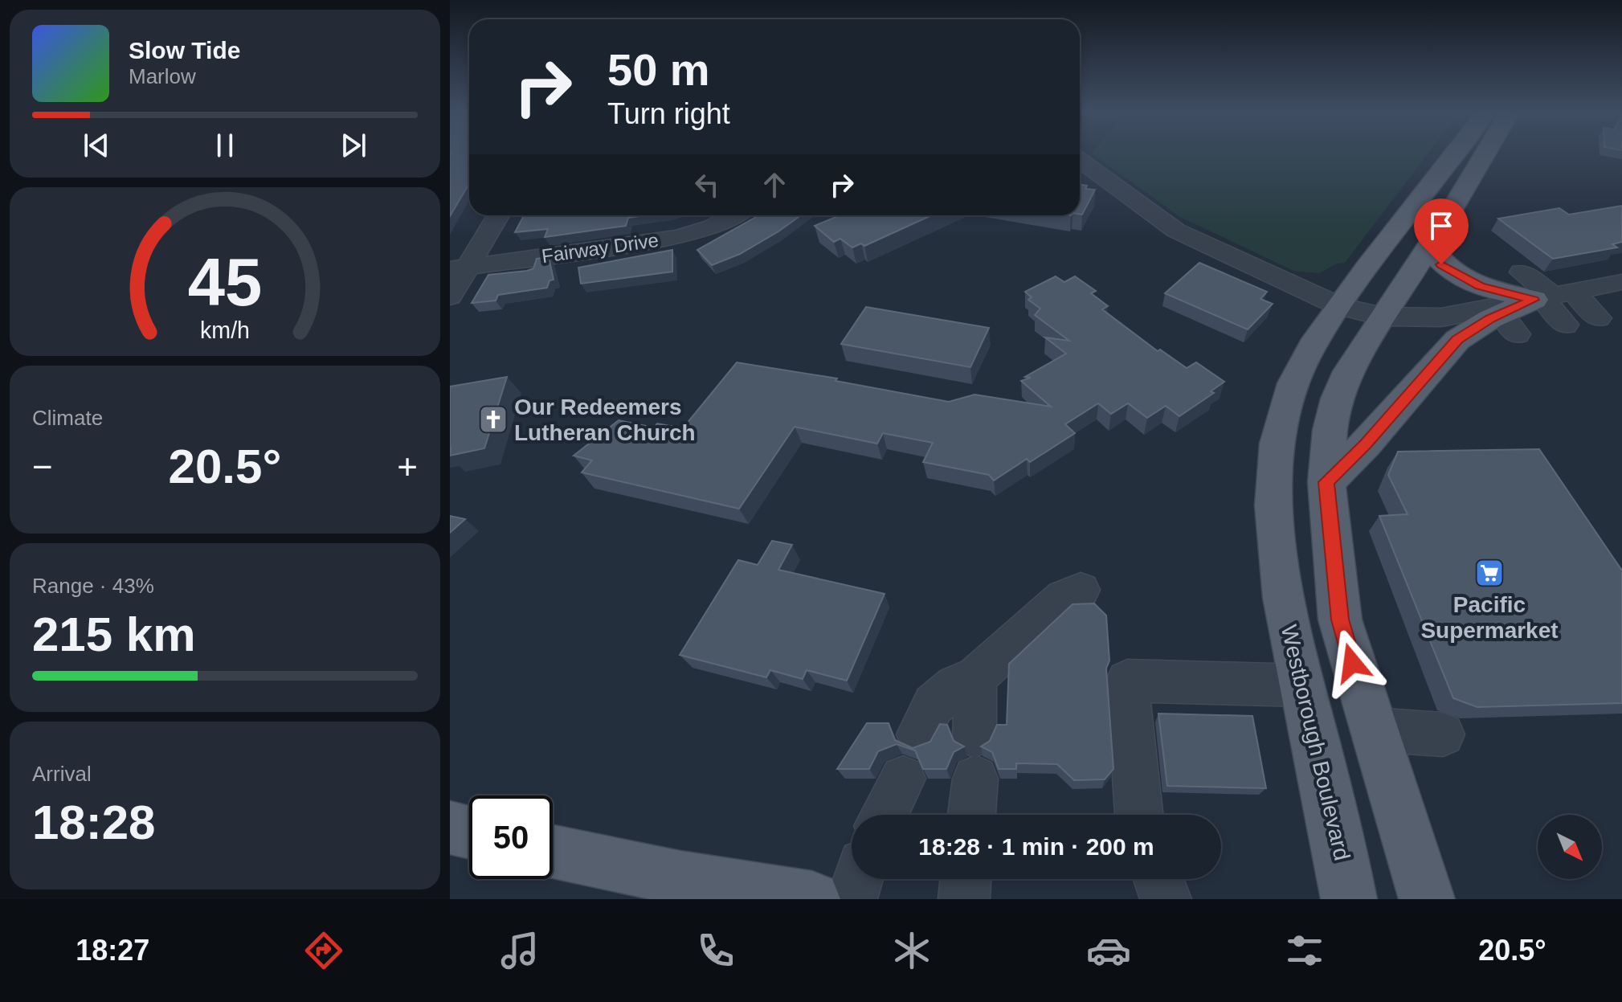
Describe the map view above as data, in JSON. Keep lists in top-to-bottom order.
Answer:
{
  "streets": {
    "main road": ["Westborough Boulevard"],
    "street": ["Fairway Drive"]
  },
  "places": {
    "church": ["Our Redeemers Lutheran Church"],
    "supermarket": ["Pacific Supermarket"]
  },
  "north": "bottom right",
  "page": {
    "turn": ["50 m", "Turn right"],
    "song": ["Slow Tide", "Marlow"],
    "tile": [
      "Climate",
      ["Range · 43%", "215 km"],
      ["Arrival", "18:28"]
    ],
    "heat": ["−", "20.5°", "+"],
    "limit": "50",
    "trip": "18:28 · 1 min · 200 m",
    "tabs": ["18:27", "20.5°"],
    "gauge": ["45", "km/h"]
  }
}
